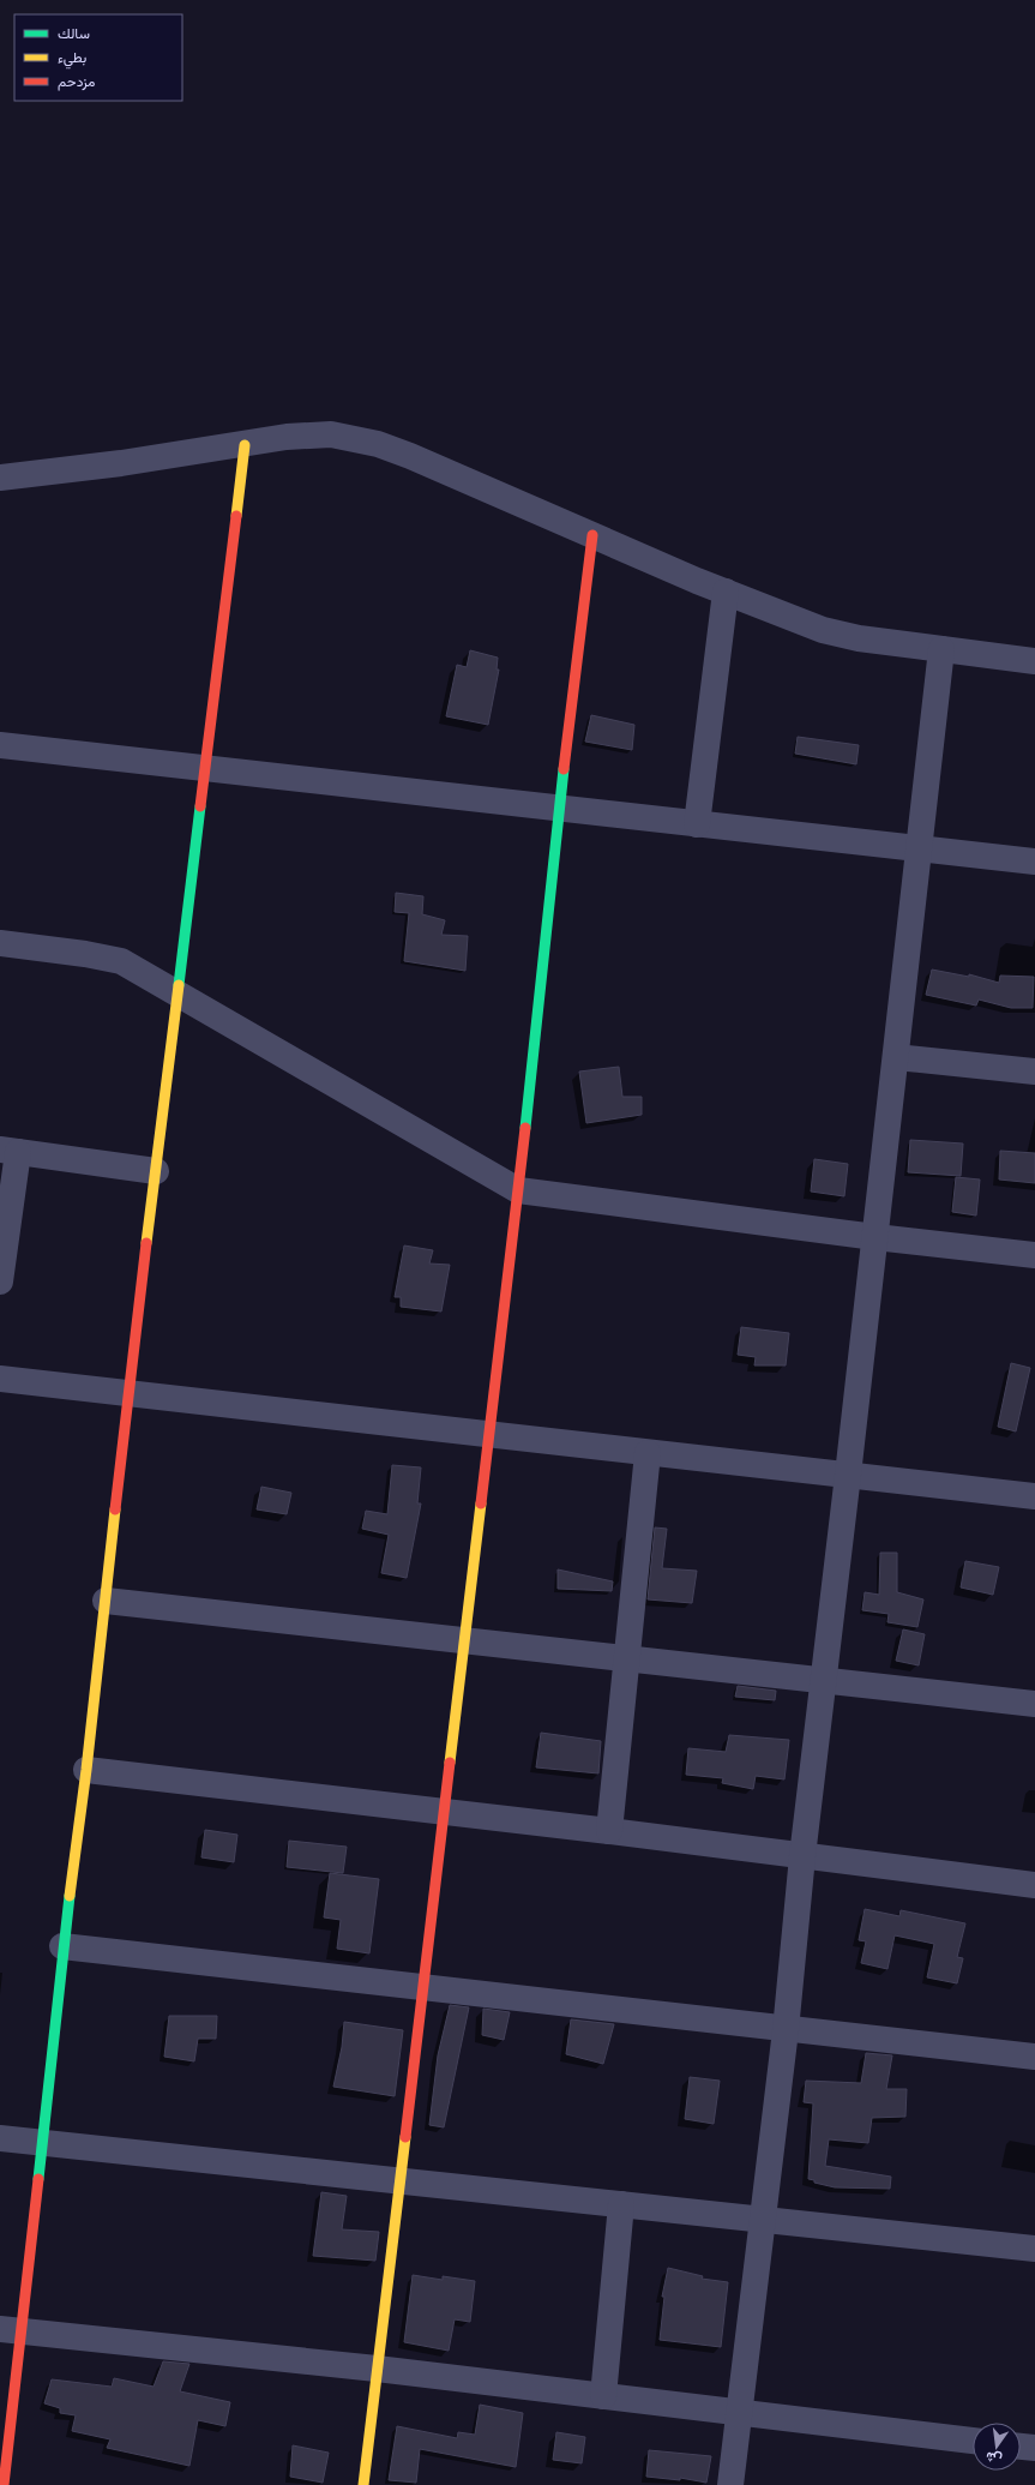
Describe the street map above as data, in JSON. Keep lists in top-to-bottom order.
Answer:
{
  "legend": ["سالك", "بطيء", "مزدحم"],
  "north": "bottom"
}
